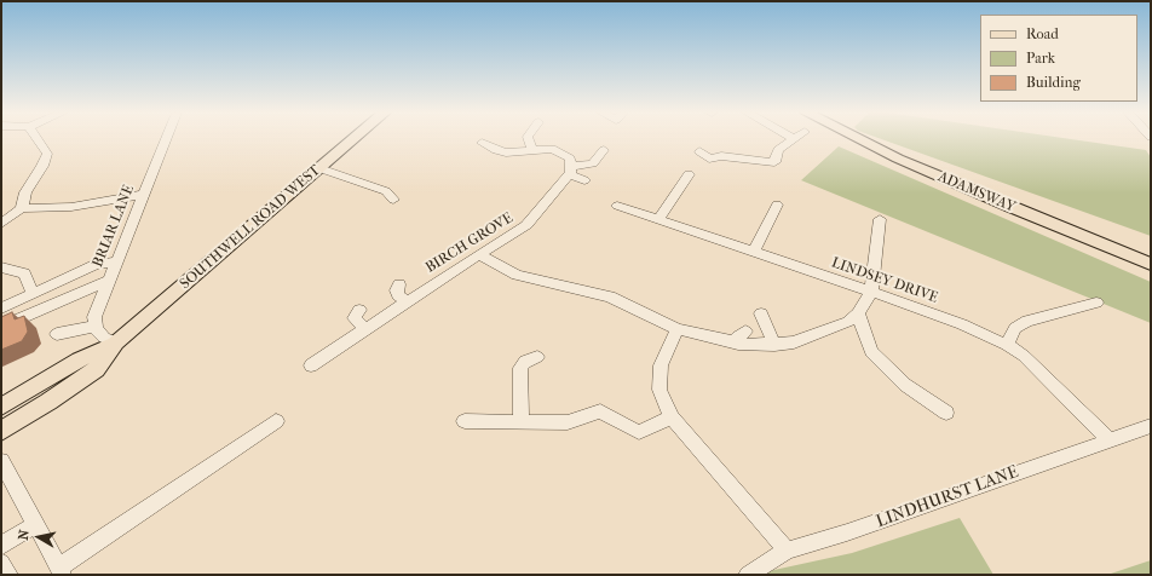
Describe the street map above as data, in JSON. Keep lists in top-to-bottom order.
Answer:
{
  "streets": {
    "main road": ["ADAMSWAY", "SOUTHWELL ROAD WEST"],
    "street": [
      "BRIAR LANE",
      "BIRCH GROVE",
      "LINDSEY DRIVE",
      "LINDHURST LANE"
    ]
  },
  "crossings": [
    ["LINDSEY DRIVE", "LINDHURST LANE"]
  ],
  "legend": ["Road", "Park", "Building"],
  "north": "left"
}
